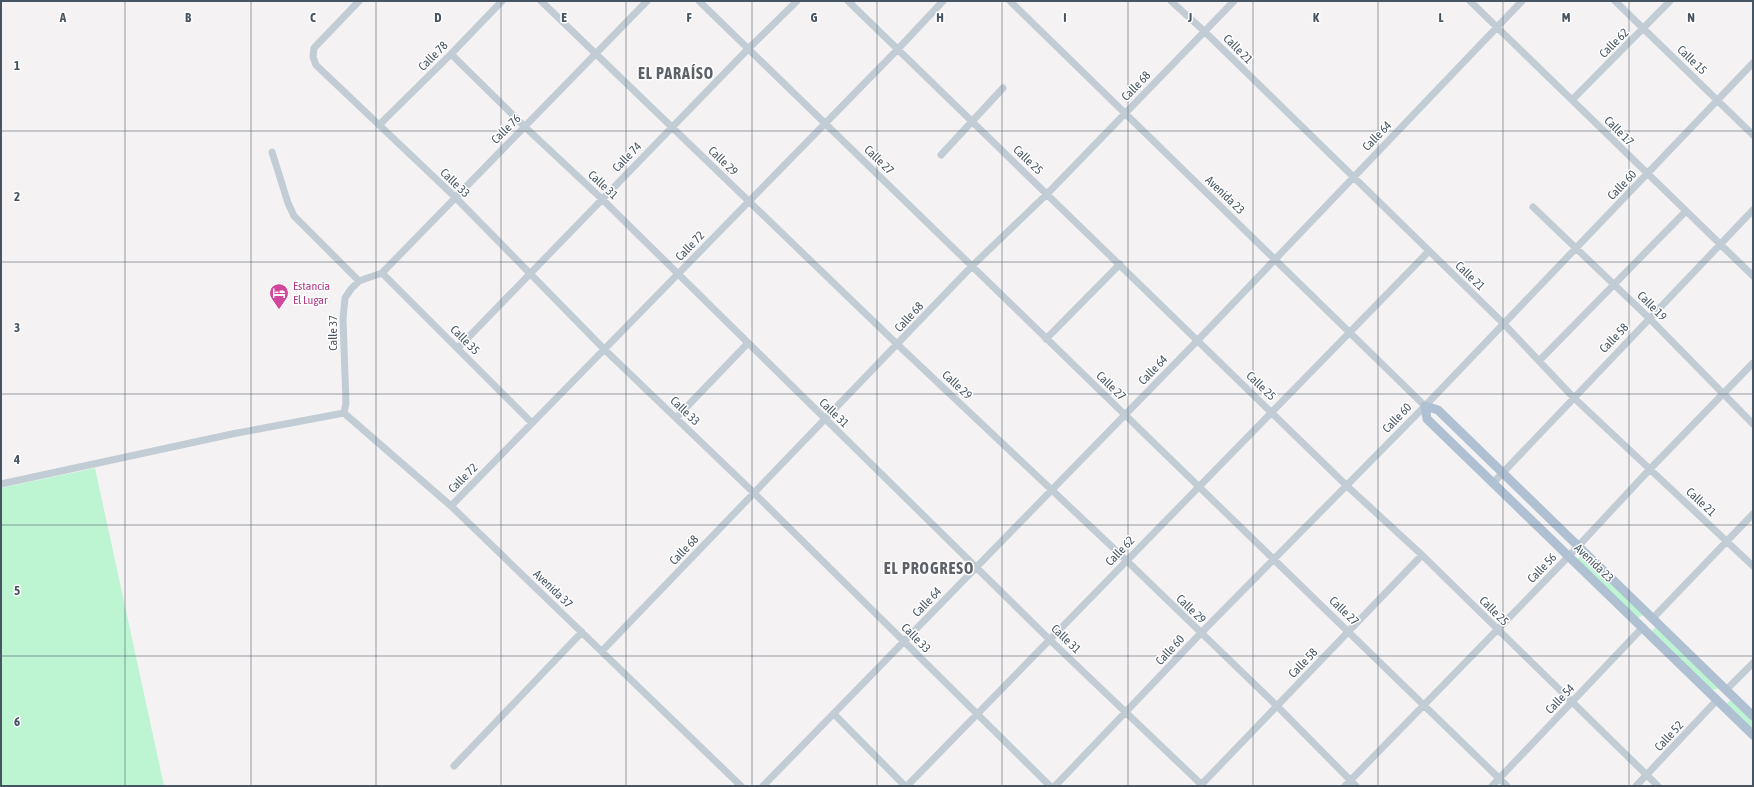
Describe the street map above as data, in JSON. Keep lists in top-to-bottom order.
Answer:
{
  "streets": {
    "main road": ["Avenida 23"],
    "street": [
      "Calle 62",
      "Calle 21",
      "Calle 78",
      "Calle 15",
      "Calle 68",
      "Calle 76",
      "Calle 17",
      "Calle 64",
      "Calle 74",
      "Calle 27",
      "Calle 25",
      "Calle 29",
      "Calle 33",
      "Calle 31",
      "Calle 60",
      "Calle 72",
      "Calle 19",
      "Calle 37",
      "Calle 58",
      "Calle 35",
      "Calle 56",
      "Avenida 37",
      "Calle 54",
      "Calle 52"
    ]
  },
  "crossings": [
    ["Calle 62", "Calle 21"],
    ["Calle 62", "Calle 15"],
    ["Calle 62", "Calle 17"],
    ["Calle 62", "Calle 27"],
    ["Calle 62", "Calle 25"],
    ["Calle 62", "Calle 29"],
    ["Calle 62", "Calle 33"],
    ["Calle 62", "Calle 31"],
    ["Calle 62", "Avenida 23"],
    ["Calle 21", "Calle 68"],
    ["Calle 21", "Calle 64"],
    ["Calle 21", "Calle 60"],
    ["Calle 21", "Calle 58"],
    ["Calle 21", "Calle 56"],
    ["Calle 78", "Calle 33"],
    ["Calle 78", "Calle 31"],
    ["Calle 15", "Calle 60"],
    ["Calle 68", "Calle 27"],
    ["Calle 68", "Calle 25"],
    ["Calle 68", "Calle 29"],
    ["Calle 68", "Calle 33"],
    ["Calle 68", "Calle 31"],
    ["Calle 68", "Avenida 23"],
    ["Calle 68", "Avenida 37"],
    ["Calle 76", "Calle 29"],
    ["Calle 76", "Calle 33"],
    ["Calle 76", "Calle 31"],
    ["Calle 76", "Calle 35"],
    ["Calle 17", "Calle 64"],
    ["Calle 17", "Calle 60"],
    ["Calle 17", "Calle 58"],
    ["Calle 64", "Calle 27"],
    ["Calle 64", "Calle 25"],
    ["Calle 64", "Calle 29"],
    ["Calle 64", "Calle 33"],
    ["Calle 64", "Calle 31"],
    ["Calle 64", "Avenida 23"],
    ["Calle 74", "Calle 27"],
    ["Calle 74", "Calle 29"],
    ["Calle 74", "Calle 33"],
    ["Calle 74", "Calle 31"],
    ["Calle 74", "Calle 35"],
    ["Calle 27", "Calle 60"],
    ["Calle 27", "Calle 72"],
    ["Calle 27", "Calle 58"],
    ["Calle 27", "Calle 56"],
    ["Calle 27", "Calle 54"],
    ["Calle 25", "Calle 60"],
    ["Calle 25", "Calle 72"],
    ["Calle 25", "Calle 58"],
    ["Calle 25", "Calle 56"],
    ["Calle 25", "Calle 54"],
    ["Calle 25", "Calle 52"],
    ["Calle 29", "Calle 60"],
    ["Calle 29", "Calle 72"],
    ["Calle 29", "Calle 58"],
    ["Calle 29", "Calle 56"],
    ["Calle 33", "Calle 72"],
    ["Calle 31", "Calle 60"],
    ["Calle 31", "Calle 72"],
    ["Calle 31", "Calle 58"],
    ["Calle 60", "Avenida 23"],
    ["Calle 60", "Calle 19"],
    ["Avenida 23", "Calle 58"],
    ["Avenida 23", "Calle 56"],
    ["Avenida 23", "Calle 54"],
    ["Avenida 23", "Calle 52"],
    ["Calle 72", "Calle 35"],
    ["Calle 72", "Avenida 37"],
    ["Calle 19", "Calle 58"],
    ["Calle 19", "Calle 56"],
    ["Calle 37", "Avenida 37"]
  ],
  "districts": ["EL PARAÍSO", "EL PROGRESO"],
  "places": {
    "hotel": ["Estancia El Lugar"]
  },
  "grid": {
    "columns": [
      "A",
      "B",
      "C",
      "D",
      "E",
      "F",
      "G",
      "H",
      "I",
      "J",
      "K",
      "L",
      "M",
      "N"
    ],
    "rows": [
      "1",
      "2",
      "3",
      "4",
      "5",
      "6"
    ]
  }
}
